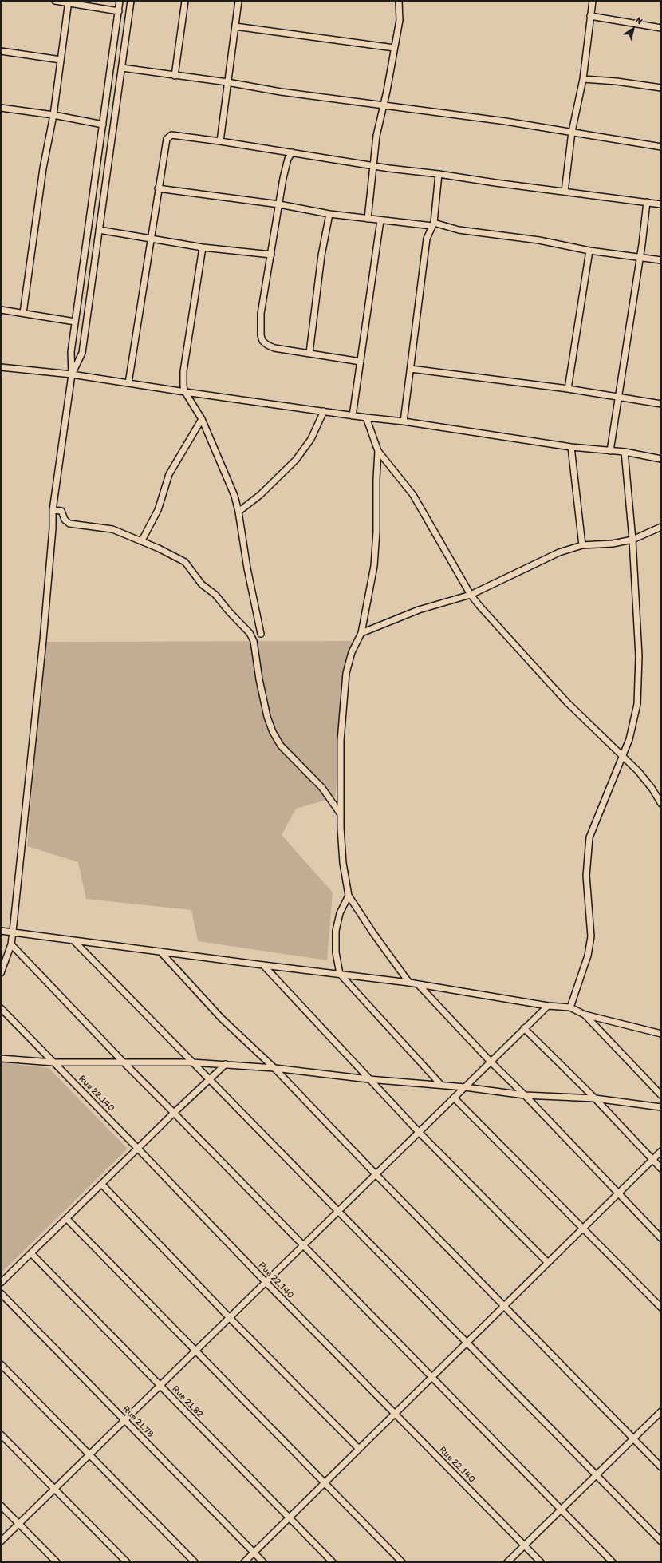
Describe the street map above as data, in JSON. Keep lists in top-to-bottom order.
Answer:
{
  "streets": {
    "street": ["Rue 22.140", "Rue 21.82", "Rue 21.78"]
  },
  "north": "top right"
}
